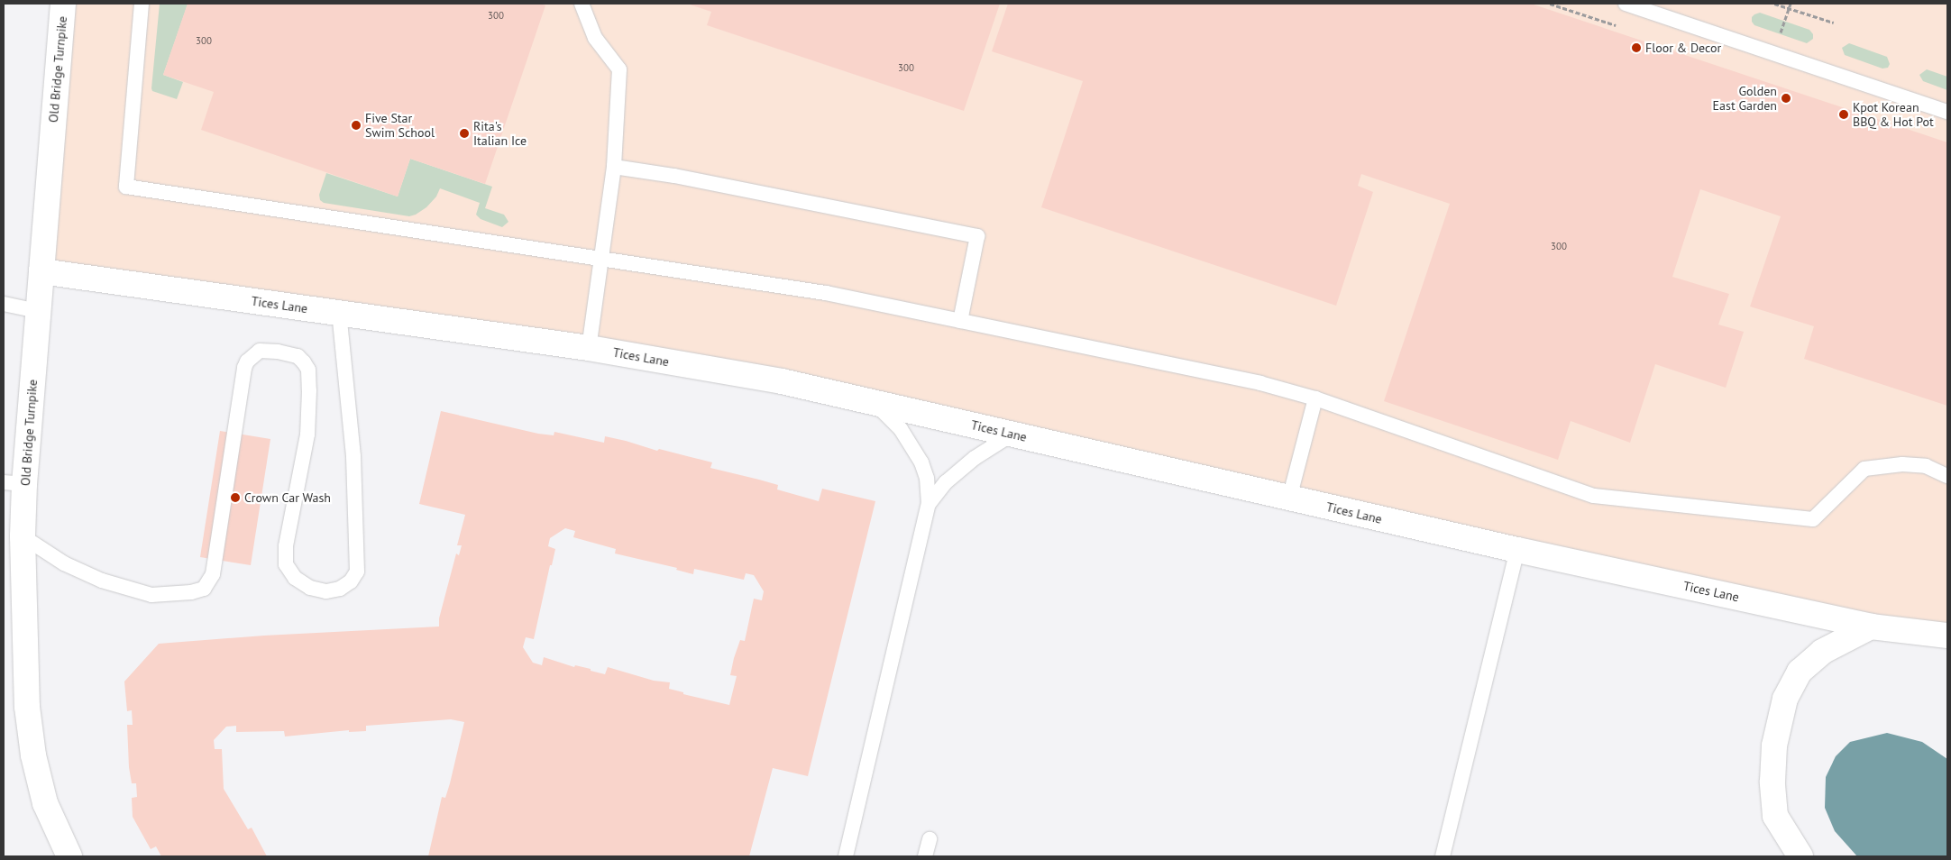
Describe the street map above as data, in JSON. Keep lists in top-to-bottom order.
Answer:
{
  "streets": {
    "main road": ["Old Bridge Turnpike", "Tices Lane"]
  },
  "crossings": [
    ["Old Bridge Turnpike", "Tices Lane"]
  ],
  "places": [
    "Floor & Decor",
    "Golden East Garden",
    "Kpot Korean BBQ & Hot Pot",
    "Five Star Swim School",
    "Rita's Italian Ice",
    "Crown Car Wash"
  ],
  "house_numbers": [
    "300",
    "300",
    "300",
    "300"
  ]
}
